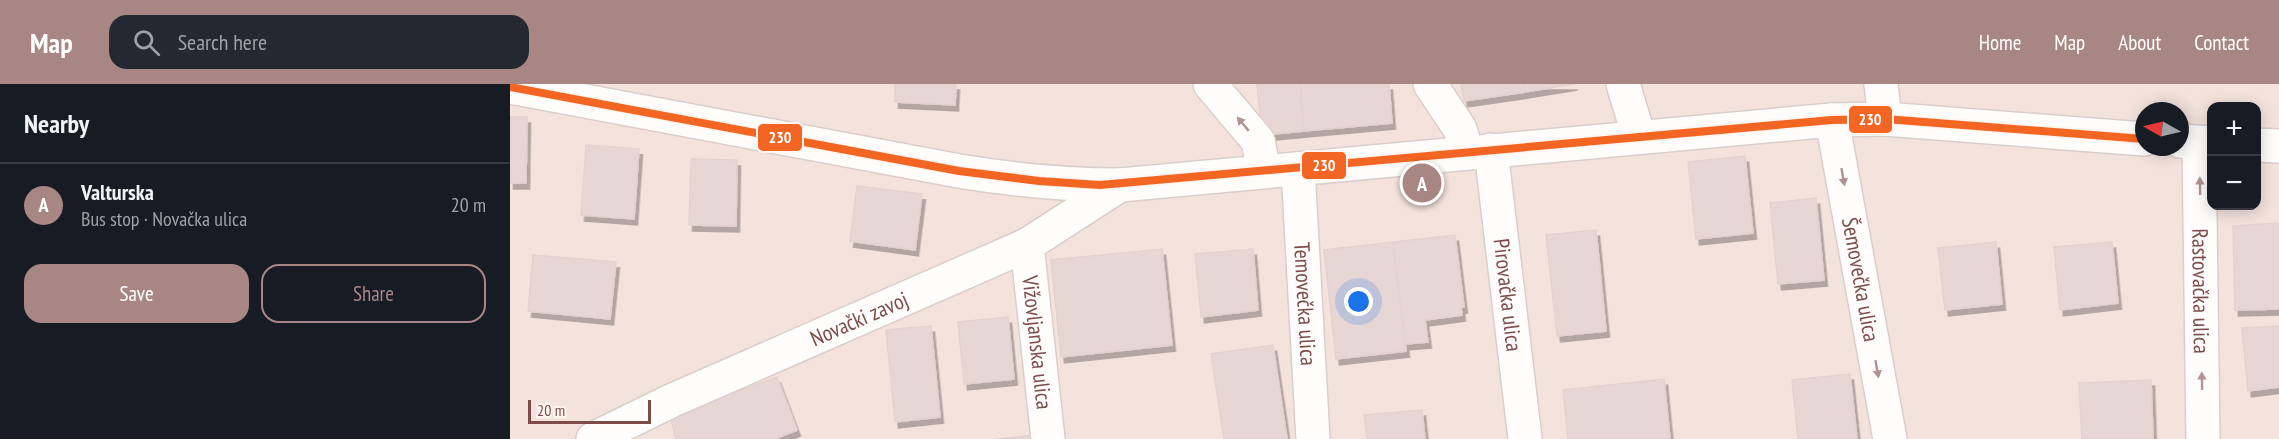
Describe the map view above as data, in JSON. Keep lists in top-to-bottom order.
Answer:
{
  "streets": {
    "street": [
      "Šemovečka ulica",
      "Rastovačka ulica",
      "Pirovačka ulica",
      "Temovečka ulica",
      "Novački zavoj",
      "Vižovljanska ulica"
    ]
  },
  "crossings": [
    ["Novački zavoj", "Vižovljanska ulica"]
  ],
  "one_way": ["Šemovečka ulica", "Rastovačka ulica"],
  "lines": ["transit line 230"],
  "scale_bar": "20 m",
  "north": "left",
  "page": {
    "header": "Map",
    "search": "Search here",
    "nav": [
      "Home",
      "Map",
      "About",
      "Contact"
    ],
    "heading": "Nearby",
    "map_buttons": ["+", "−"],
    "pins": "A",
    "list": [
      {
        "mark": "A",
        "name": "Valturska",
        "note": "Bus stop · Novačka ulica",
        "value": "20 m"
      }
    ],
    "buttons": ["Save", "Share"],
    "scale": "20 m"
  }
}
